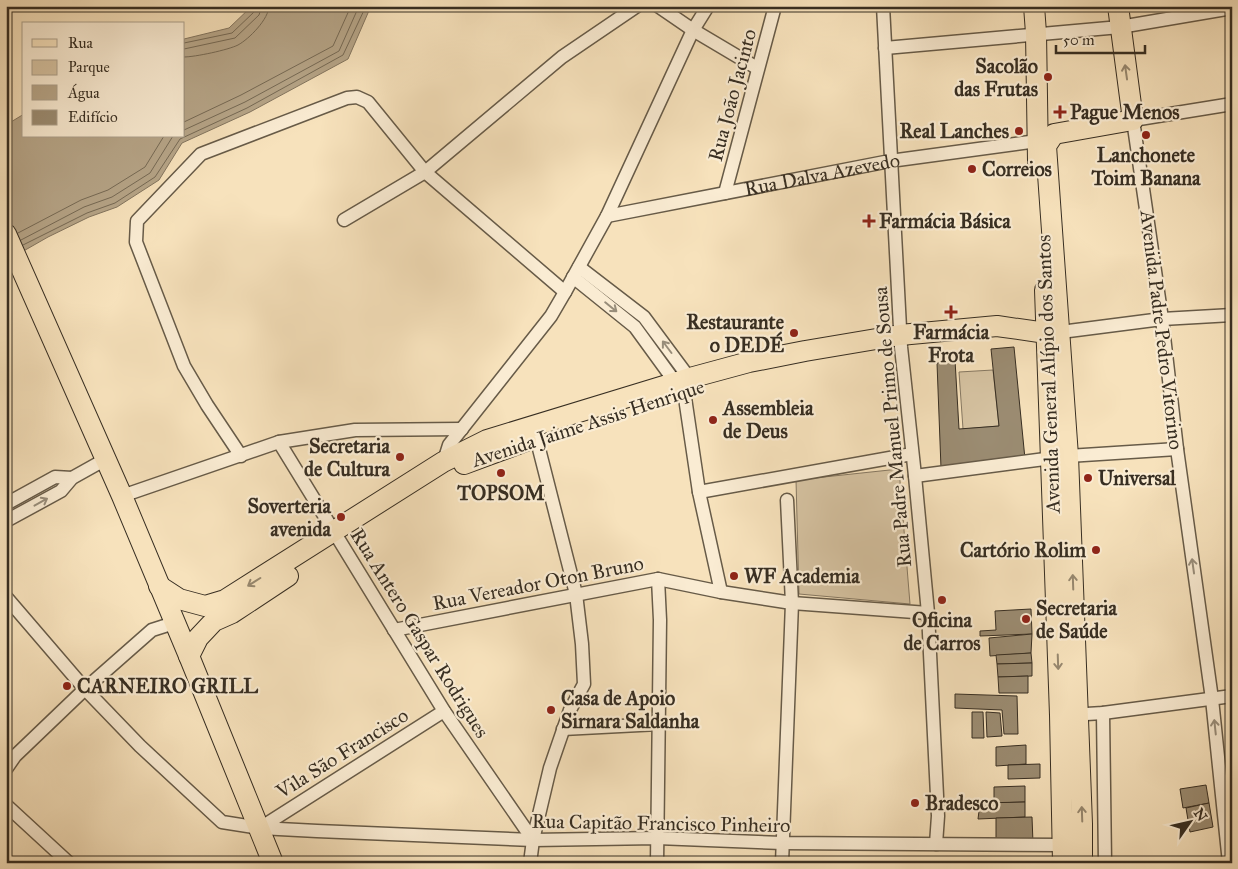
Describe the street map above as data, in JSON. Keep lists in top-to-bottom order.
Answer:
{
  "streets": {
    "main road": [
      "Rua Dalva Azevedo",
      "Avenida Padre Pedro Vitorino",
      "Avenida General Alípio dos Santos",
      "Avenida Jaime Assis Henrique"
    ],
    "street": [
      "Rua João Jacinto",
      "Rua Padre Manuel Primo de Sousa",
      "Rua Vereador Oton Bruno",
      "Rua Antero Gaspar Rodrigues",
      "Vila São Francisco",
      "Rua Capitão Francisco Pinheiro"
    ]
  },
  "crossings": [
    ["Rua João Jacinto", "Rua Dalva Azevedo"],
    ["Rua Dalva Azevedo", "Avenida Padre Pedro Vitorino"],
    ["Rua Dalva Azevedo", "Avenida General Alípio dos Santos"],
    ["Rua Dalva Azevedo", "Rua Padre Manuel Primo de Sousa"],
    ["Avenida General Alípio dos Santos", "Avenida Jaime Assis Henrique"],
    ["Avenida General Alípio dos Santos", "Rua Capitão Francisco Pinheiro"],
    ["Avenida Jaime Assis Henrique", "Rua Padre Manuel Primo de Sousa"],
    ["Avenida Jaime Assis Henrique", "Rua Antero Gaspar Rodrigues"],
    ["Rua Padre Manuel Primo de Sousa", "Rua Vereador Oton Bruno"],
    ["Rua Padre Manuel Primo de Sousa", "Rua Capitão Francisco Pinheiro"],
    ["Rua Vereador Oton Bruno", "Rua Antero Gaspar Rodrigues"],
    ["Rua Antero Gaspar Rodrigues", "Vila São Francisco"],
    ["Rua Antero Gaspar Rodrigues", "Rua Capitão Francisco Pinheiro"],
    ["Vila São Francisco", "Rua Capitão Francisco Pinheiro"]
  ],
  "one_way": ["Avenida Padre Pedro Vitorino"],
  "places": {
    "other": [
      "Sacolão das Frutas",
      "Real Lanches",
      "Lanchonete Toim Banana",
      "Correios",
      "Restaurante o DEDÉ",
      "Assembleia de Deus",
      "Secretaria de Cultura",
      "TOPSOM",
      "Universal",
      "Soverteria avenida",
      "Cartório Rolim",
      "WF Academia",
      "Oficina de Carros",
      "Secretaria de Saúde",
      "CARNEIRO GRILL",
      "Casa de Apoio Sirnara Saldanha",
      "Bradesco"
    ],
    "health": ["Pague Menos", "Farmácia Básica", "Farmácia Frota"]
  },
  "legend": [
    "Rua",
    "Parque",
    "Água",
    "Edifício"
  ],
  "scale_bar": "50 m",
  "north": "top right"
}
